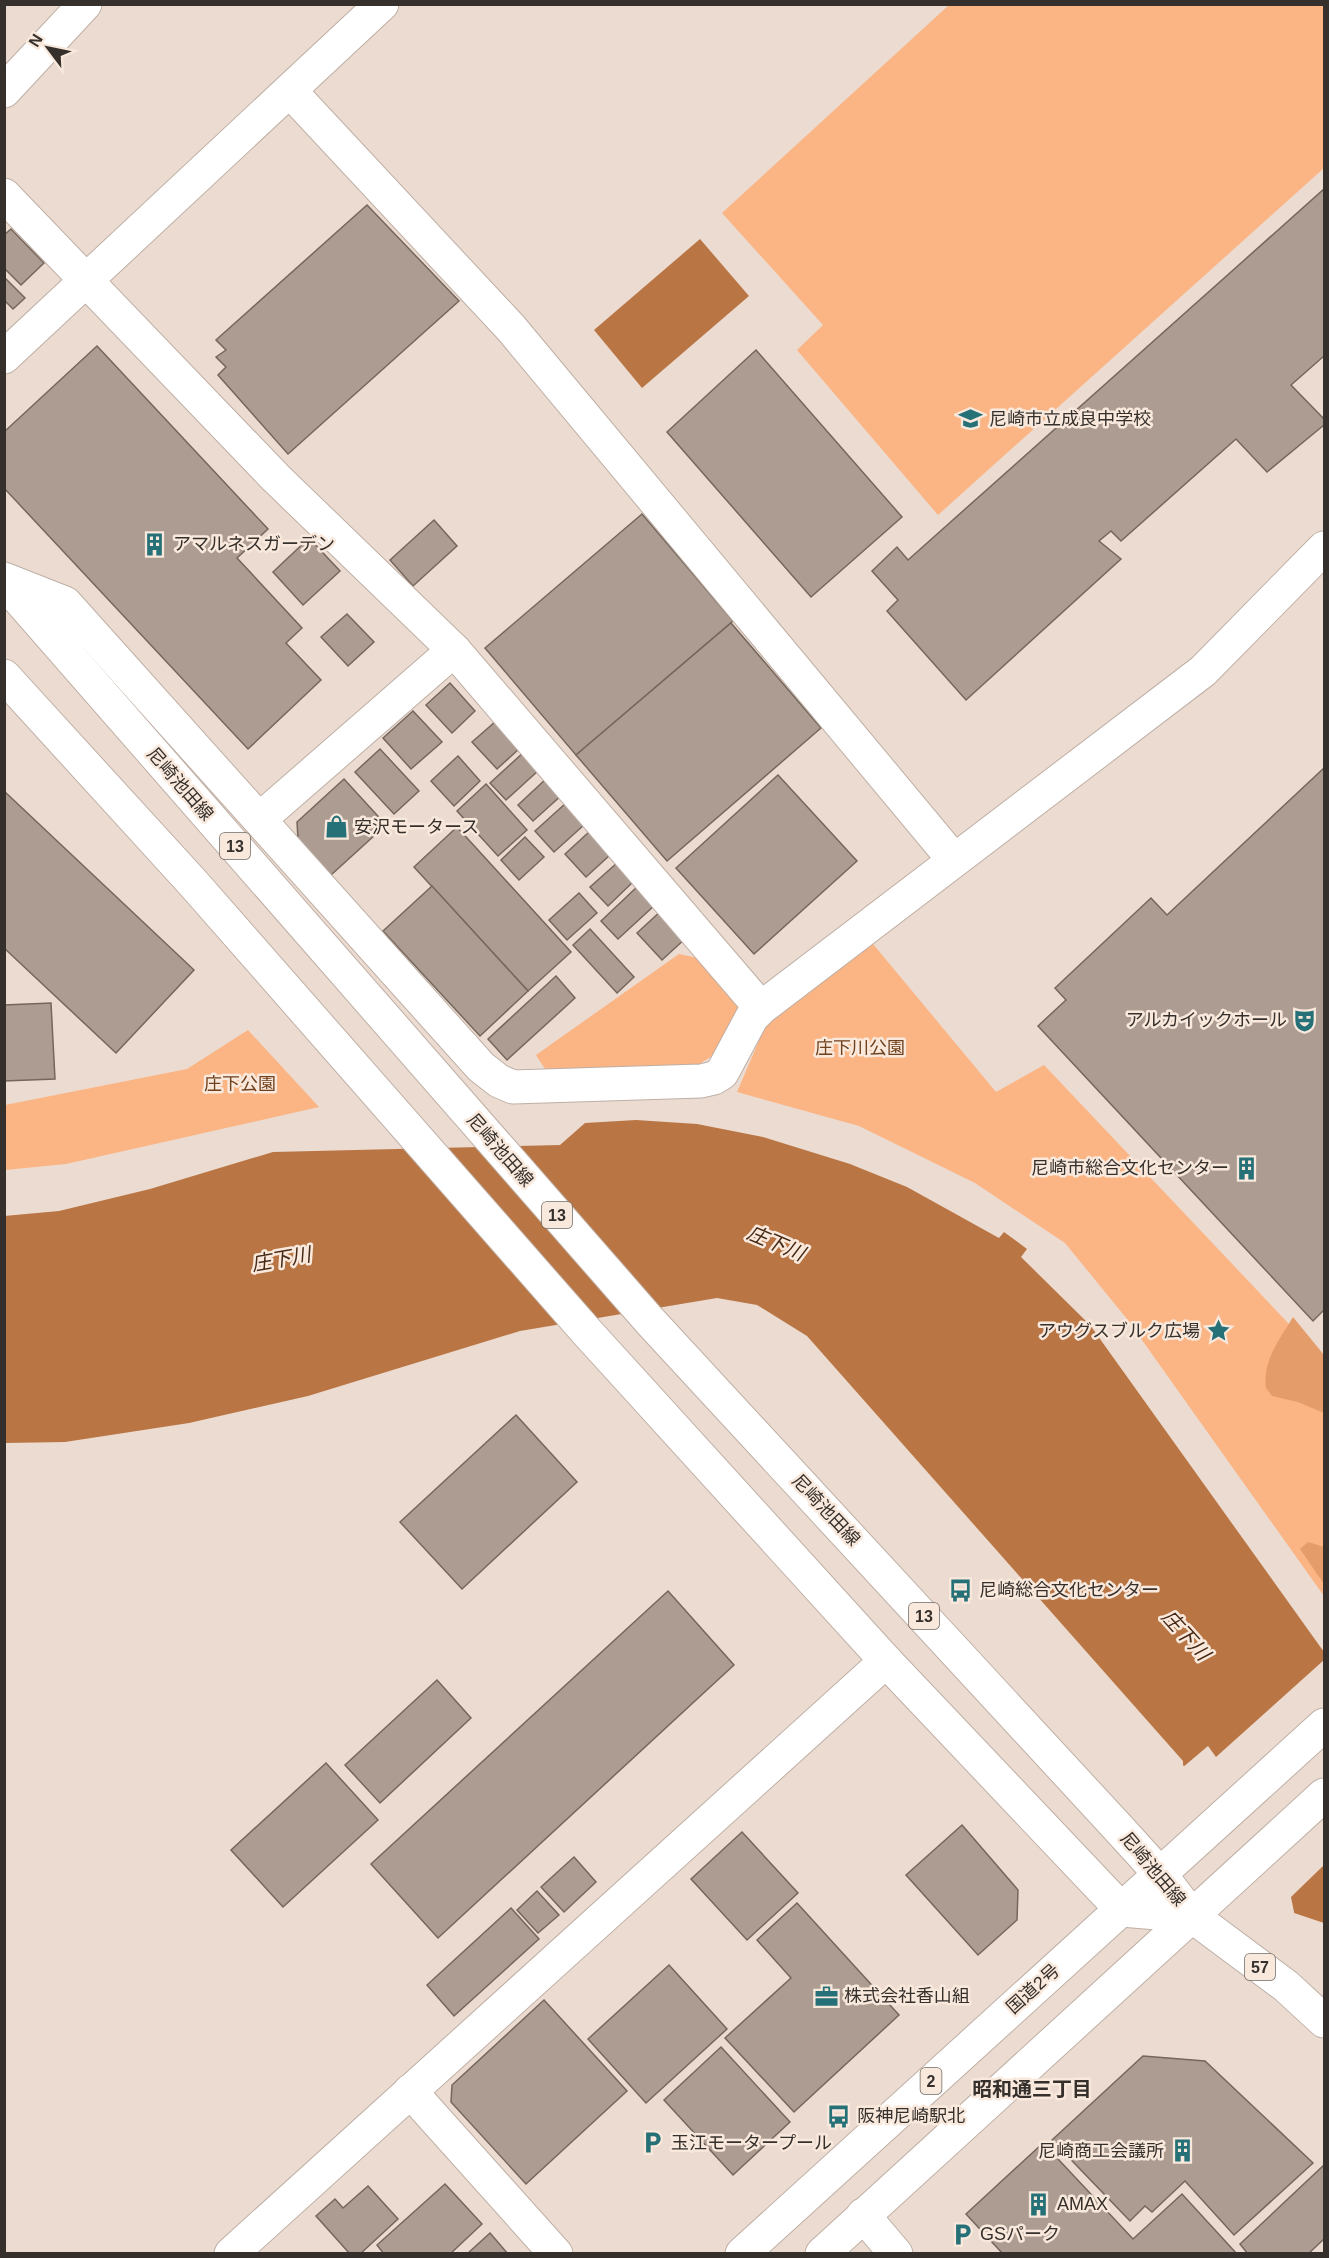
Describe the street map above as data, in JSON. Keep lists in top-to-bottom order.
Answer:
{
  "streets": {
    "main road": [
      "尼崎池田線",
      "13",
      "57",
      "国道2号",
      "2"
    ]
  },
  "crossings": [
    ["尼崎池田線", "57"],
    ["尼崎池田線", "国道2号"]
  ],
  "districts": ["昭和通三丁目"],
  "water": ["庄下川"],
  "parks": ["庄下川公園", "庄下公園"],
  "places": {
    "school or university": ["尼崎市立成良中学校"],
    "building": [
      "アマルネスガーデン",
      "尼崎市総合文化センター",
      "尼崎商工会議所",
      "AMAX"
    ],
    "shop": ["安沢モータース"],
    "theatre": ["アルカイックホール"],
    "place": ["アウグスブルク広場"],
    "bus stop": ["尼崎総合文化センター", "阪神尼崎駅北"],
    "office": ["株式会社香山組"],
    "parking": ["玉江モータープール", "GSパーク"]
  },
  "north": "top left"
}
